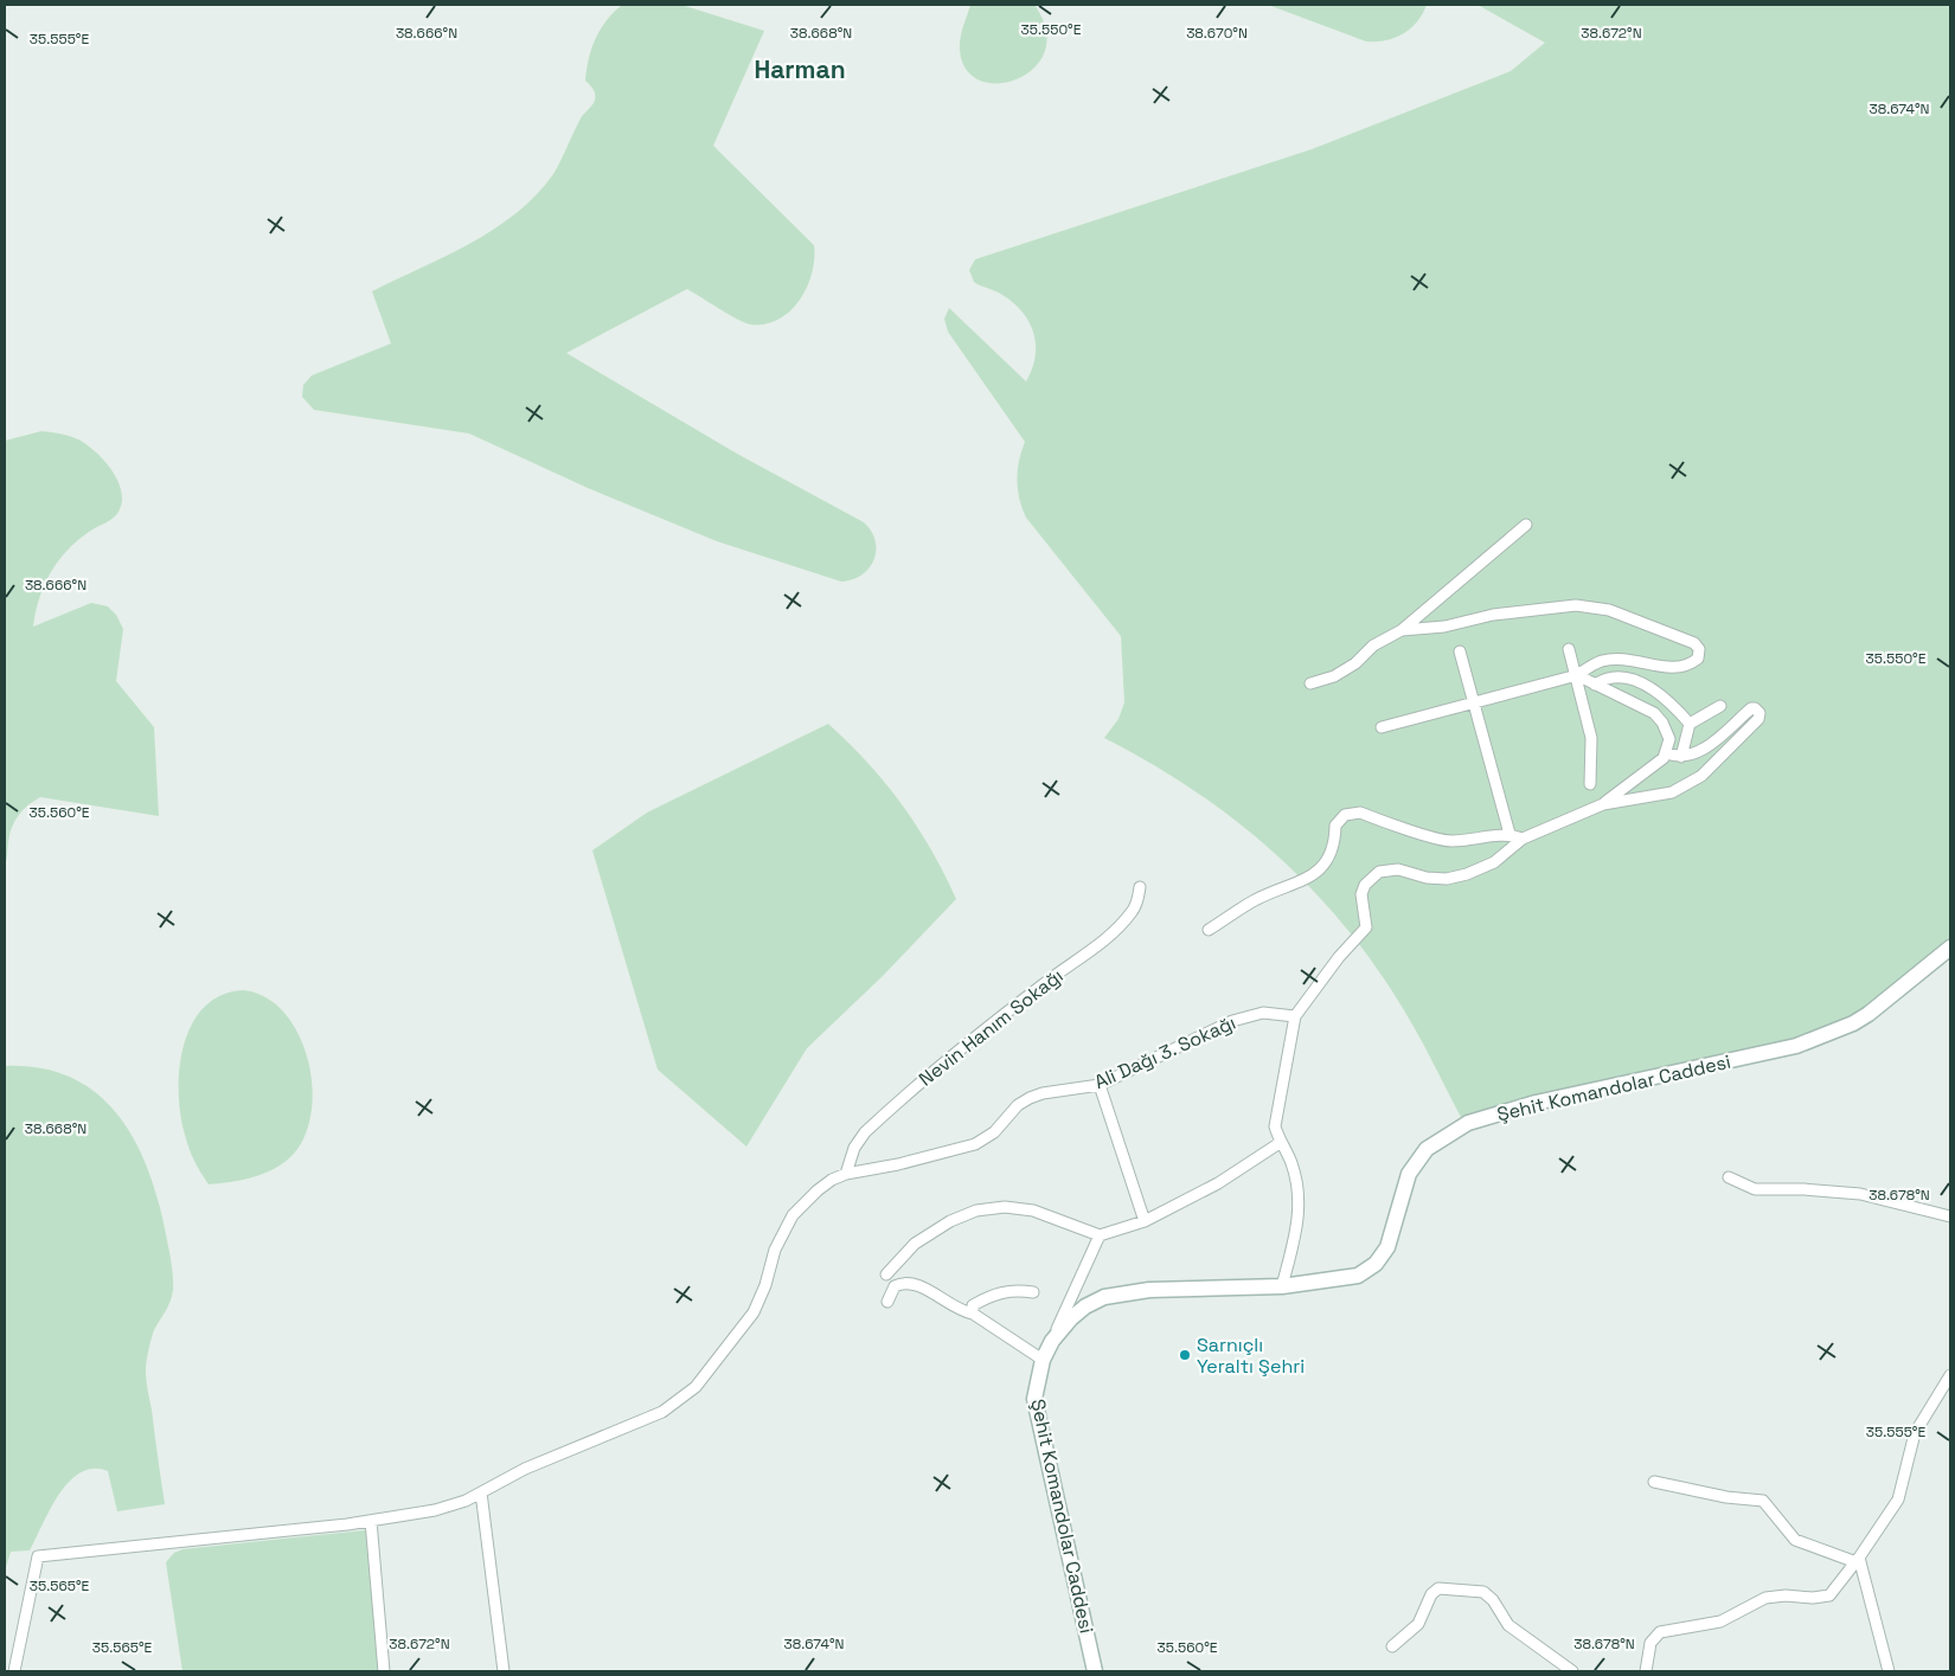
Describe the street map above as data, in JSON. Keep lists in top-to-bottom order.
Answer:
{
  "streets": {
    "main road": ["Şehit Komandolar Caddesi"],
    "street": ["Nevin Hanım Sokağı", "Ali Dağı 3. Sokağı"]
  },
  "crossings": [
    ["Nevin Hanım Sokağı", "Ali Dağı 3. Sokağı"]
  ],
  "districts": ["Harman"],
  "places": ["Sarnıçlı Yeraltı Şehri"],
  "coordinates": [
    "35.550°E",
    "38.666°N",
    "38.670°N",
    "38.672°N",
    "38.668°N",
    "35.555°E",
    "38.674°N",
    "35.560°E",
    "38.678°N",
    "35.565°E"
  ]
}
